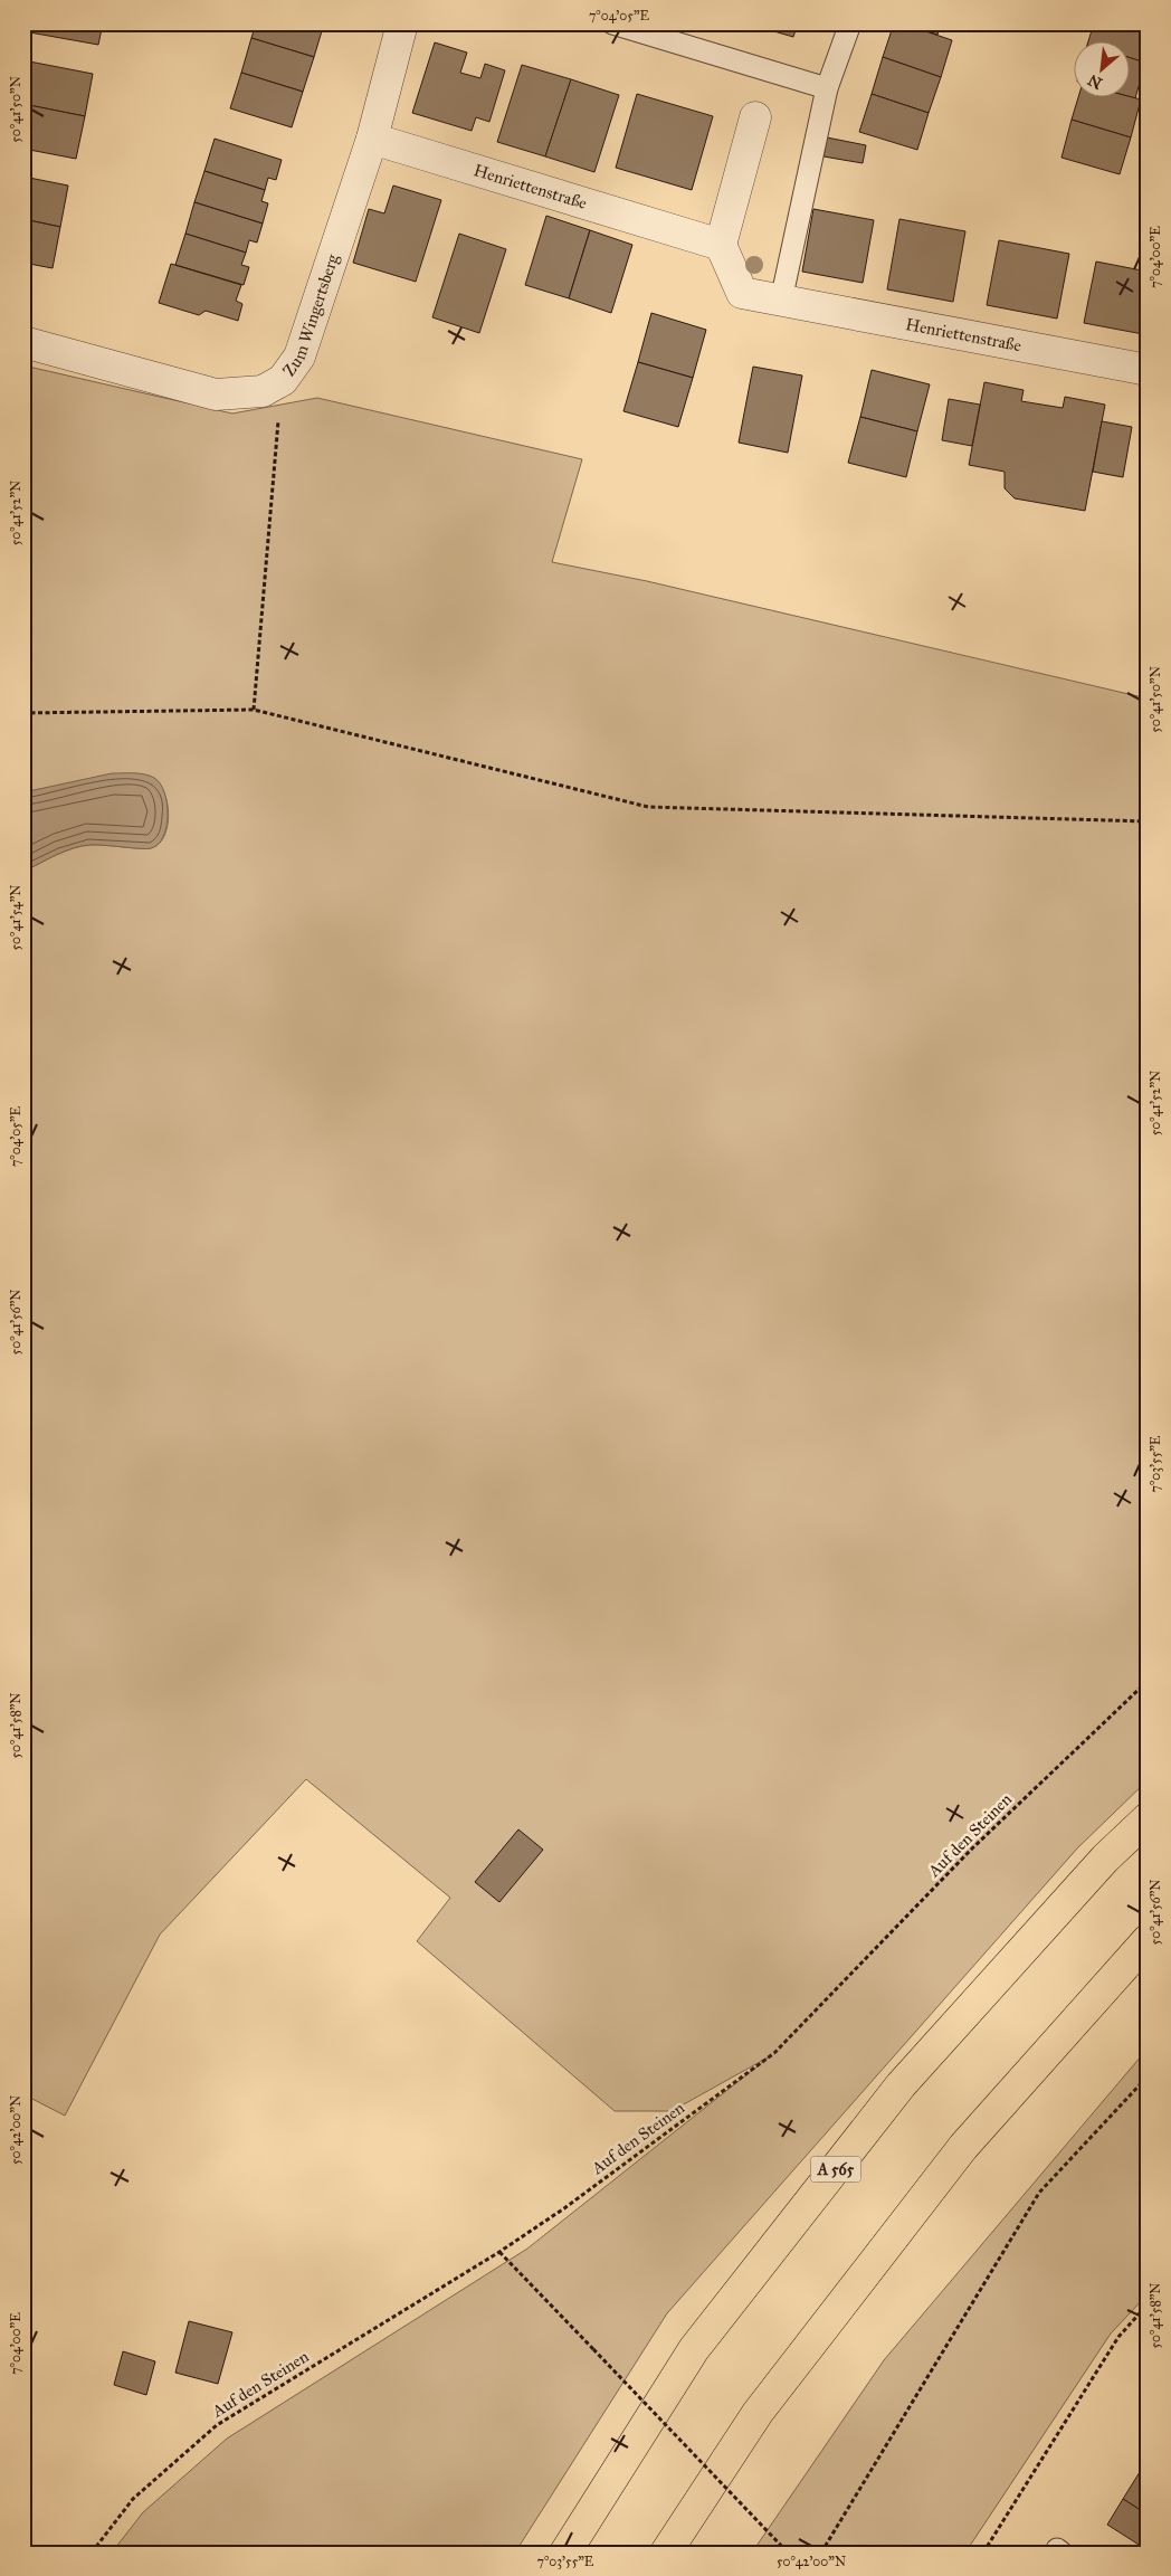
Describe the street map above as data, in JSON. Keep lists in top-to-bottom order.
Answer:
{
  "streets": {
    "highway": ["A 565"],
    "street": ["Henriettenstraße", "Zum Wingertsberg"],
    "path": ["Auf den Steinen"]
  },
  "crossings": [
    ["Henriettenstraße", "Zum Wingertsberg"]
  ],
  "north": "bottom left",
  "coordinates": [
    "7°04'05\"E",
    "50°41'50\"N",
    "7°04'00\"E",
    "50°41'52\"N",
    "50°41'54\"N",
    "50°41'56\"N",
    "7°03'55\"E",
    "50°41'58\"N",
    "50°42'00\"N"
  ]
}
